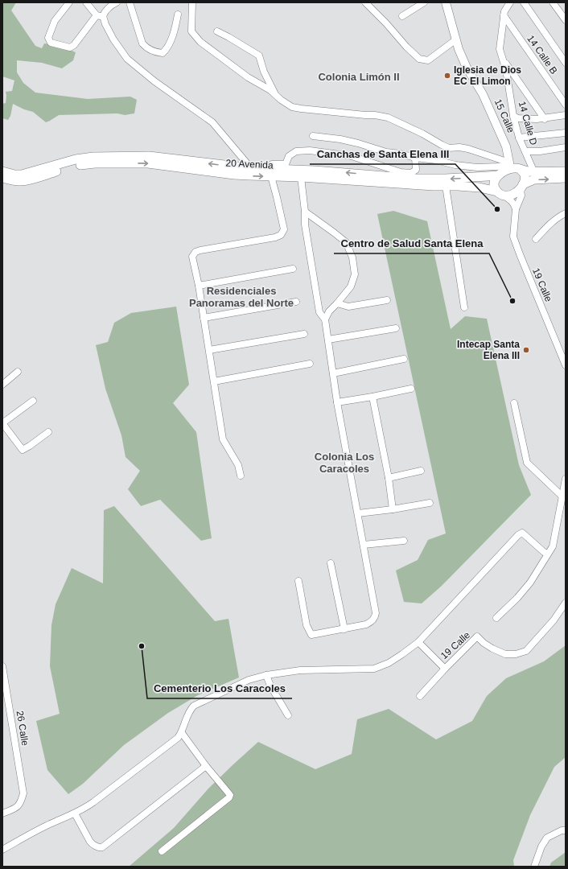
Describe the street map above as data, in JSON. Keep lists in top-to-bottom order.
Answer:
{
  "streets": {
    "main road": ["20 Avenida"],
    "street": [
      "14 Calle B",
      "15 Calle",
      "14 Calle D",
      "19 Calle",
      "26 Calle"
    ]
  },
  "crossings": [
    ["14 Calle B", "14 Calle D"],
    ["15 Calle", "20 Avenida"],
    ["15 Calle", "19 Calle"],
    ["20 Avenida", "19 Calle"]
  ],
  "districts": ["Colonia Limón II", "Residenciales Panoramas del Norte", "Colonia Los Caracoles"],
  "places": [
    "Iglesia de Dios EC El Limon",
    "Canchas de Santa Elena III",
    "Centro de Salud Santa Elena",
    "Intecap Santa Elena III",
    "Cementerio Los Caracoles"
  ]
}
